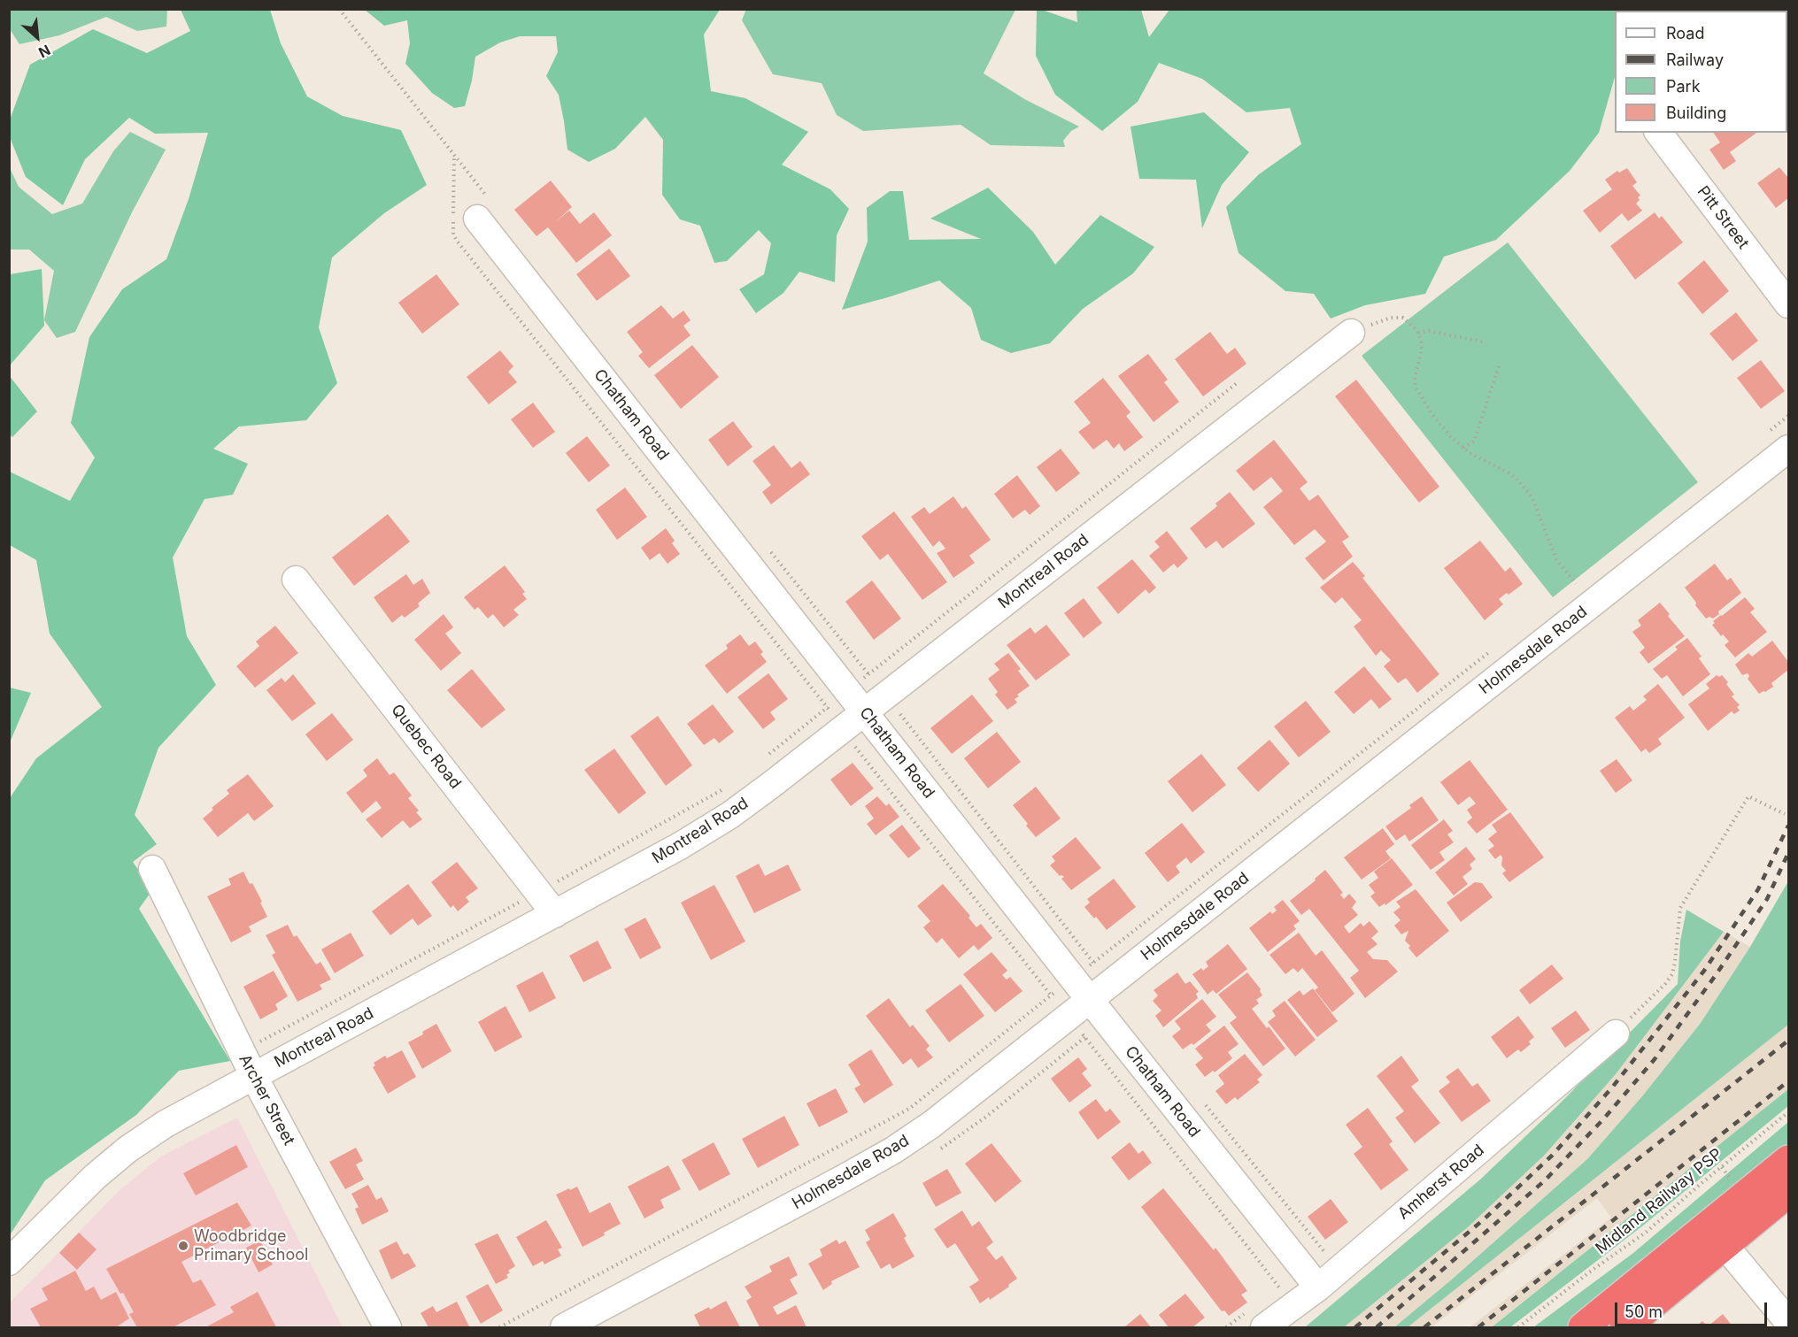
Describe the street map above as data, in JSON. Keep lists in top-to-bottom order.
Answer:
{
  "streets": {
    "street": [
      "Pitt Street",
      "Chatham Road",
      "Montreal Road",
      "Holmesdale Road",
      "Quebec Road",
      "Archer Street",
      "Amherst Road"
    ],
    "path": ["Midland Railway PSP"]
  },
  "crossings": [
    ["Chatham Road", "Montreal Road"],
    ["Chatham Road", "Holmesdale Road"],
    ["Chatham Road", "Amherst Road"],
    ["Montreal Road", "Quebec Road"],
    ["Montreal Road", "Archer Street"]
  ],
  "places": ["Woodbridge Primary School"],
  "legend": [
    "Road",
    "Railway",
    "Park",
    "Building"
  ],
  "scale_bar": "50 m",
  "north": "bottom right"
}
